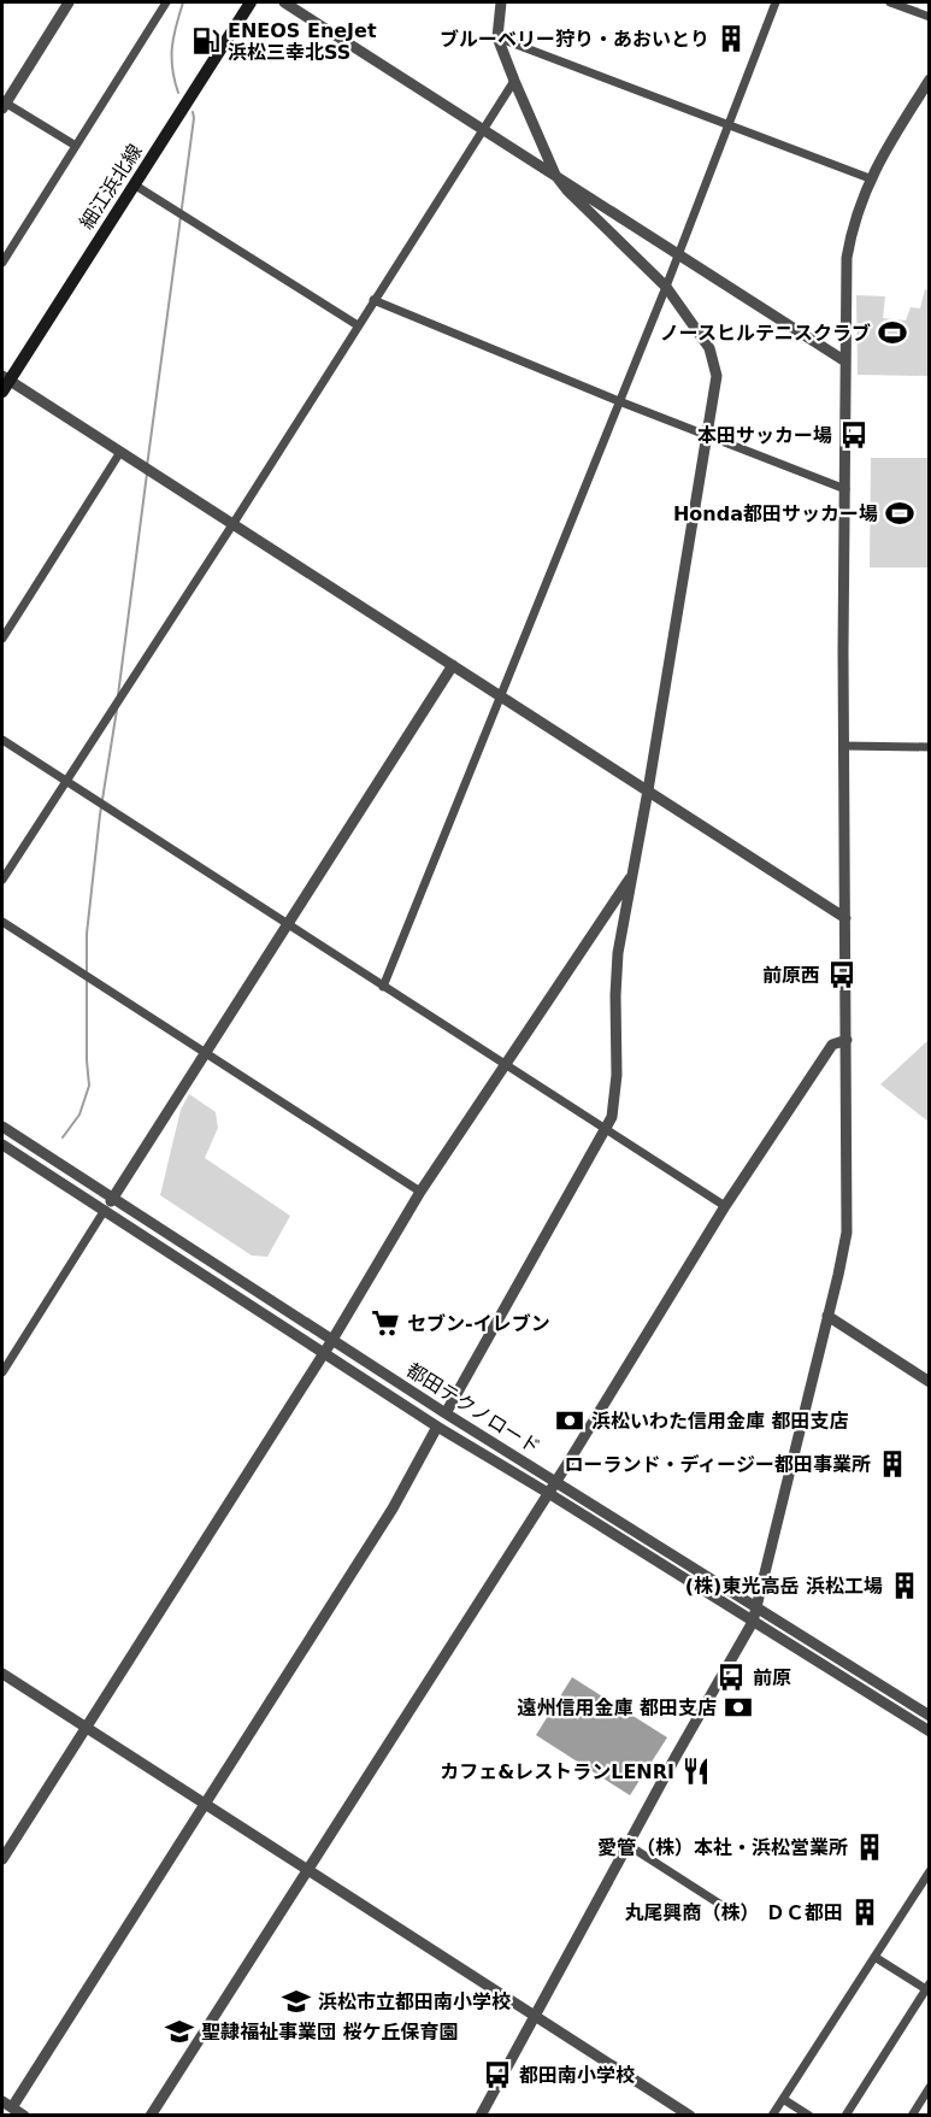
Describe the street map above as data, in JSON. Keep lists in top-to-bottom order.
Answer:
{
  "streets": {
    "main road": ["細江浜北線"],
    "street": ["都田テクノロード"]
  },
  "places": {
    "building": [
      "ブルーベリー狩り・あおいとり",
      "ローランド・ディージー都田事業所",
      "(株)東光高岳 浜松工場",
      "愛管（株）本社・浜松営業所",
      "丸尾興商（株） ＤＣ都田"
    ],
    "fuel station": ["ENEOS EneJet 浜松三幸北SS"],
    "sports": ["ノースヒルテニスクラブ", "Honda都田サッカー場"],
    "bus stop": [
      "本田サッカー場",
      "前原西",
      "前原",
      "都田南小学校"
    ],
    "supermarket": ["セブン-イレブン"],
    "bank": ["浜松いわた信用金庫 都田支店", "遠州信用金庫 都田支店"],
    "restaurant": ["カフェ&レストランLENRI"],
    "school or university": ["浜松市立都田南小学校", "聖隷福祉事業団 桜ケ丘保育園"]
  }
}
